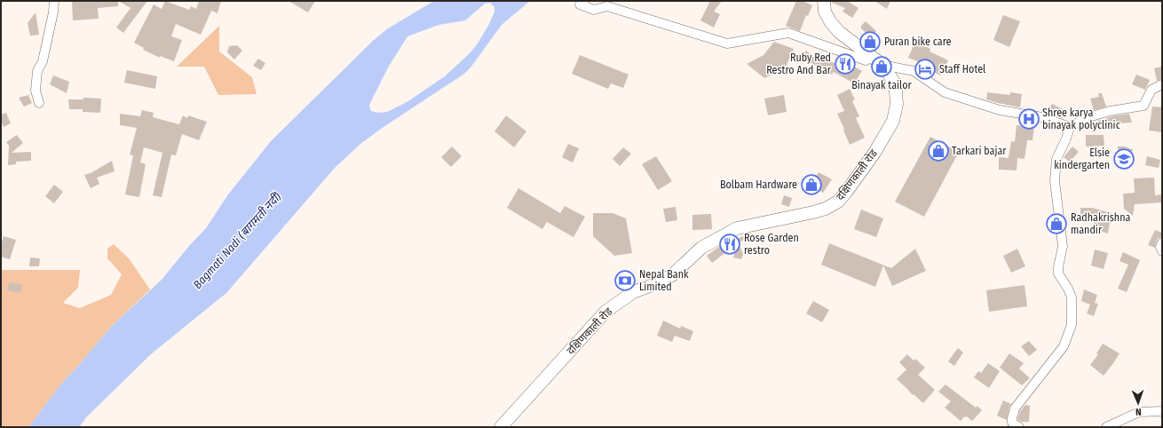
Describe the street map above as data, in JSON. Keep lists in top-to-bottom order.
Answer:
{
  "streets": {
    "main road": ["दक्षिणकाली रोड"]
  },
  "water": ["Bagmati Nadi (बागमती नदी)"],
  "places": {
    "shop": [
      "Puran bike care",
      "Binayak tailor",
      "Tarkari bajar",
      "Bolbam Hardware",
      "Radhakrishna mandir"
    ],
    "restaurant": ["Ruby Red Restro And Bar", "Rose Garden restro"],
    "hotel": ["Staff Hotel"],
    "hospital": ["Shree karya binayak polyclinic"],
    "school or university": ["Elsie kindergarten"],
    "bank": ["Nepal Bank Limited"]
  },
  "north": "bottom"
}
